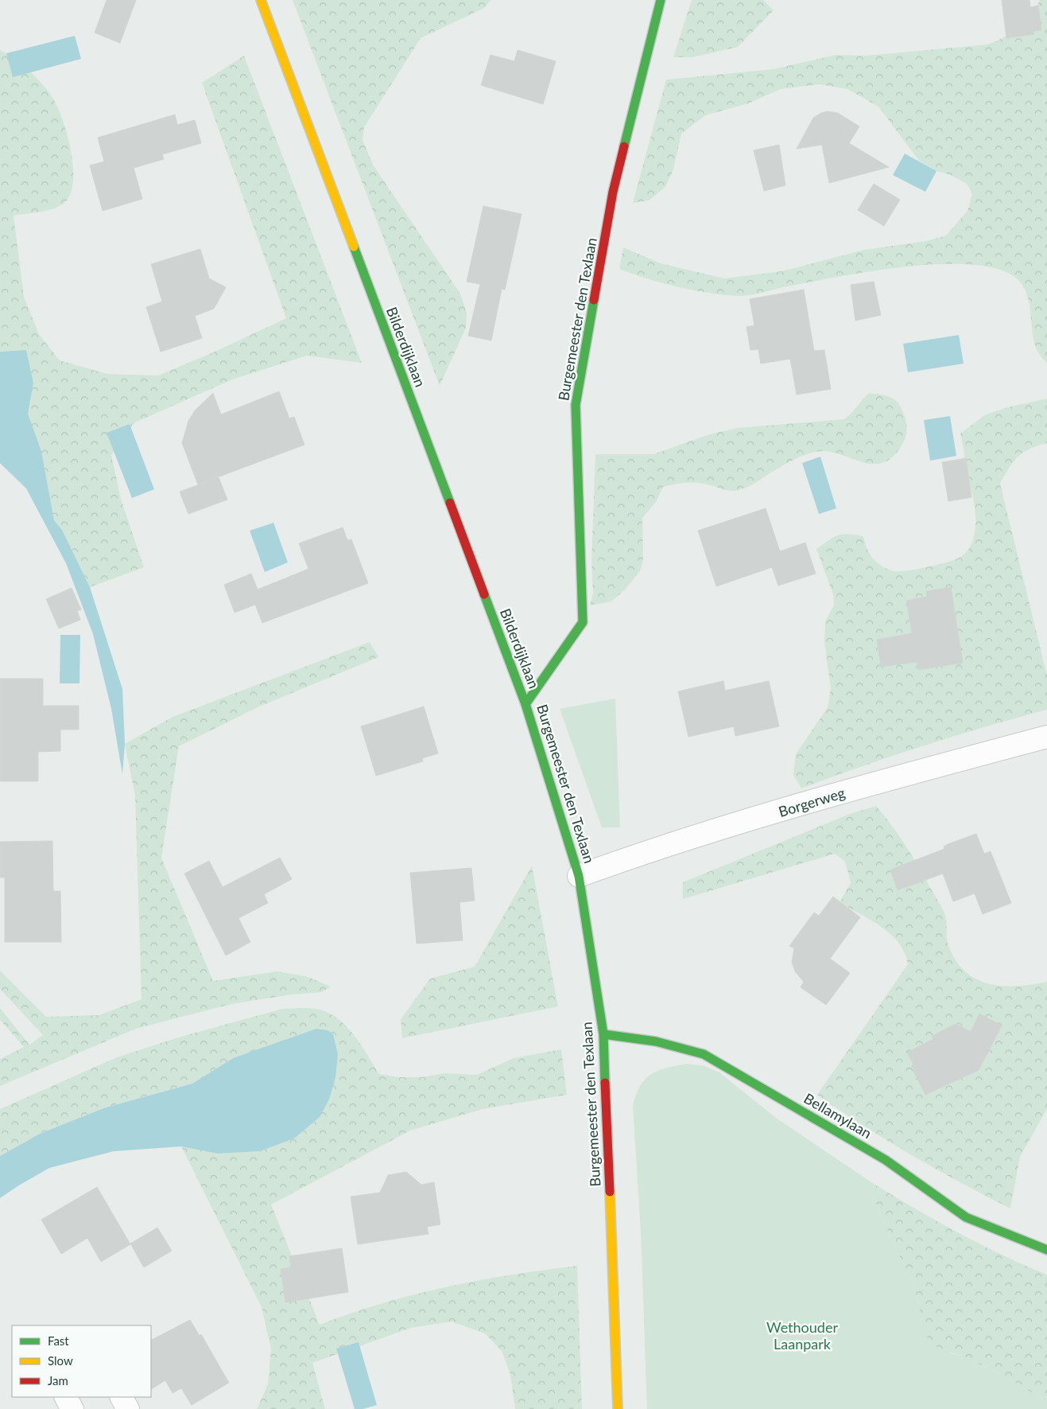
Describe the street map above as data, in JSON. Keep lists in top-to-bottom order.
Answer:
{
  "streets": {
    "street": [
      "Burgemeester den Texlaan",
      "Bilderdijklaan",
      "Borgerweg",
      "Bellamylaan"
    ]
  },
  "crossings": [
    ["Burgemeester den Texlaan", "Bilderdijklaan"],
    ["Burgemeester den Texlaan", "Borgerweg"],
    ["Burgemeester den Texlaan", "Bellamylaan"]
  ],
  "parks": ["Wethouder Laanpark"],
  "legend": ["Fast", "Slow", "Jam"]
}
